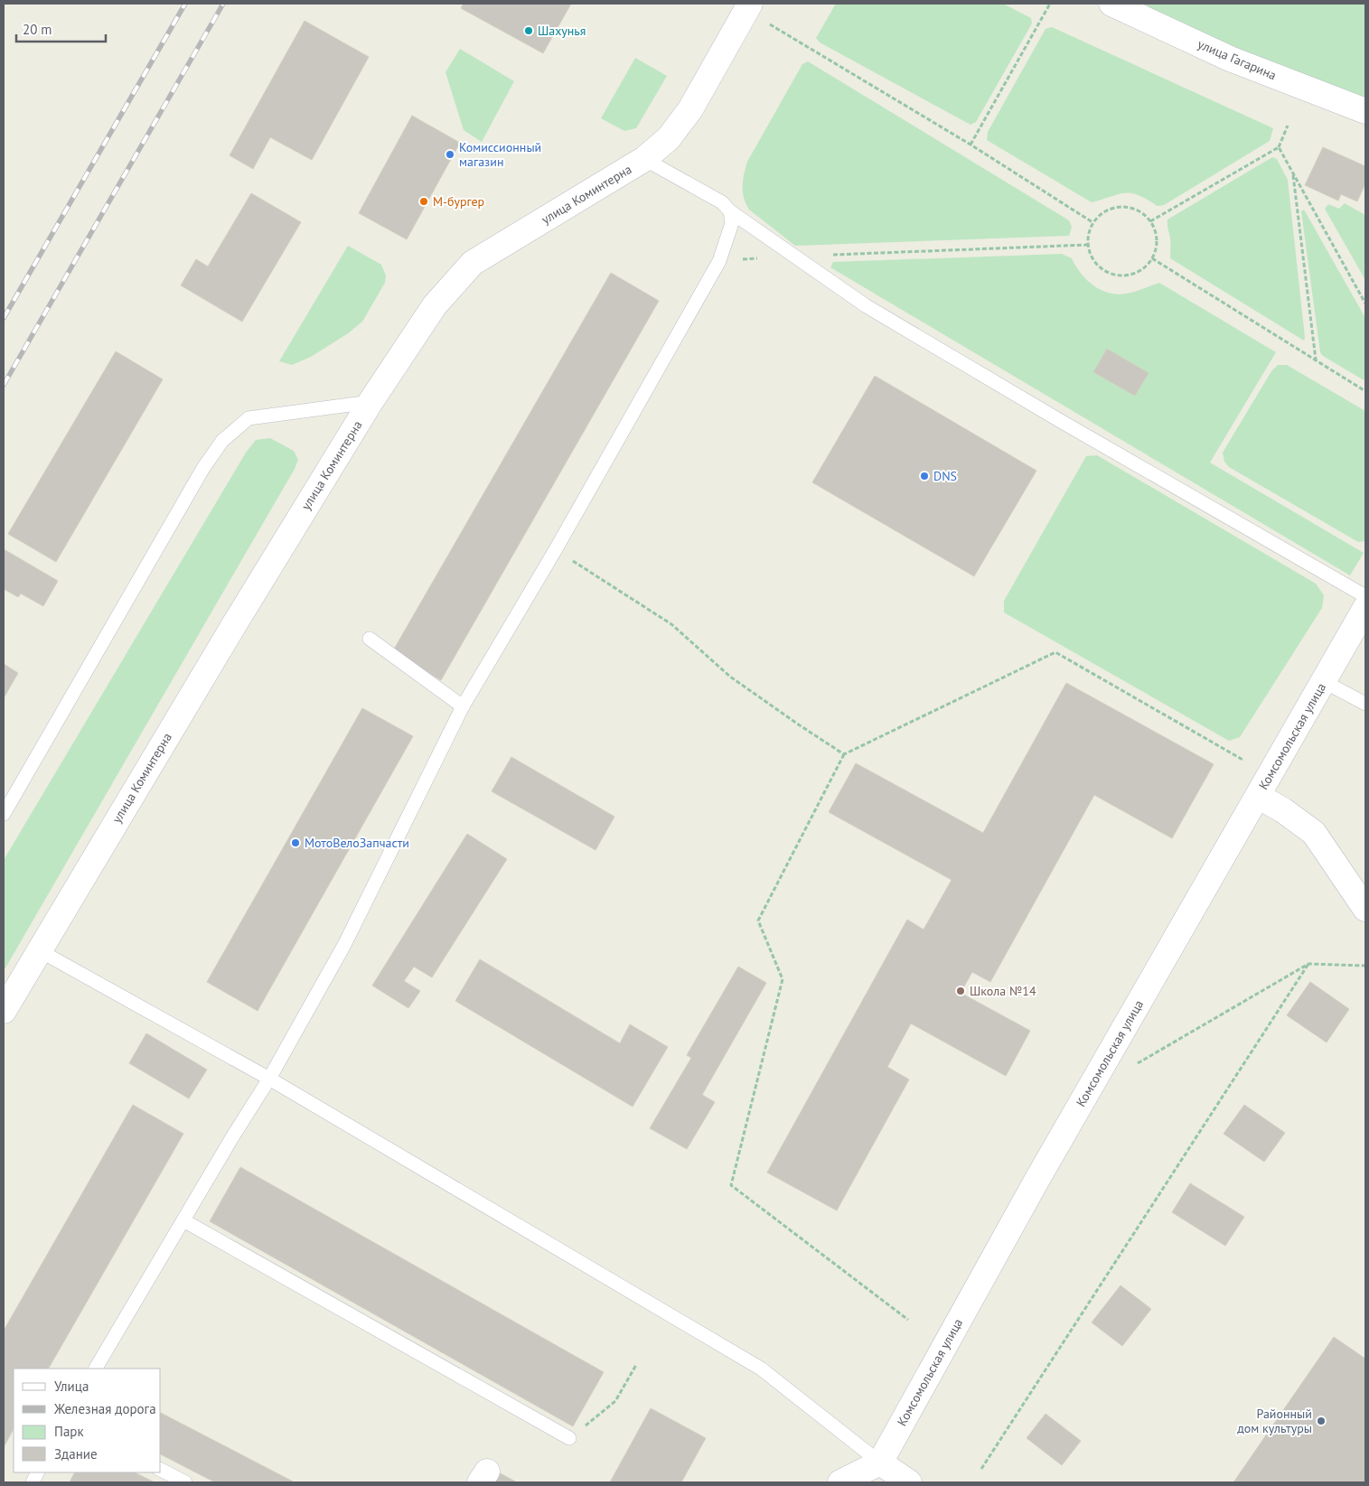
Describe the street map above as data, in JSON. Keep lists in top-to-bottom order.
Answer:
{
  "streets": {
    "street": ["улица Гагарина", "улица Коминтерна", "Комсомольская улица"]
  },
  "places": [
    "Шахунья",
    "Комиссионный магазин",
    "М-бургер",
    "DNS",
    "МотоВелоЗапчасти",
    "Школа №14",
    "Районный дом культуры"
  ],
  "legend": [
    "Улица",
    "Железная дорога",
    "Парк",
    "Здание"
  ],
  "scale_bar": "20 m"
}
